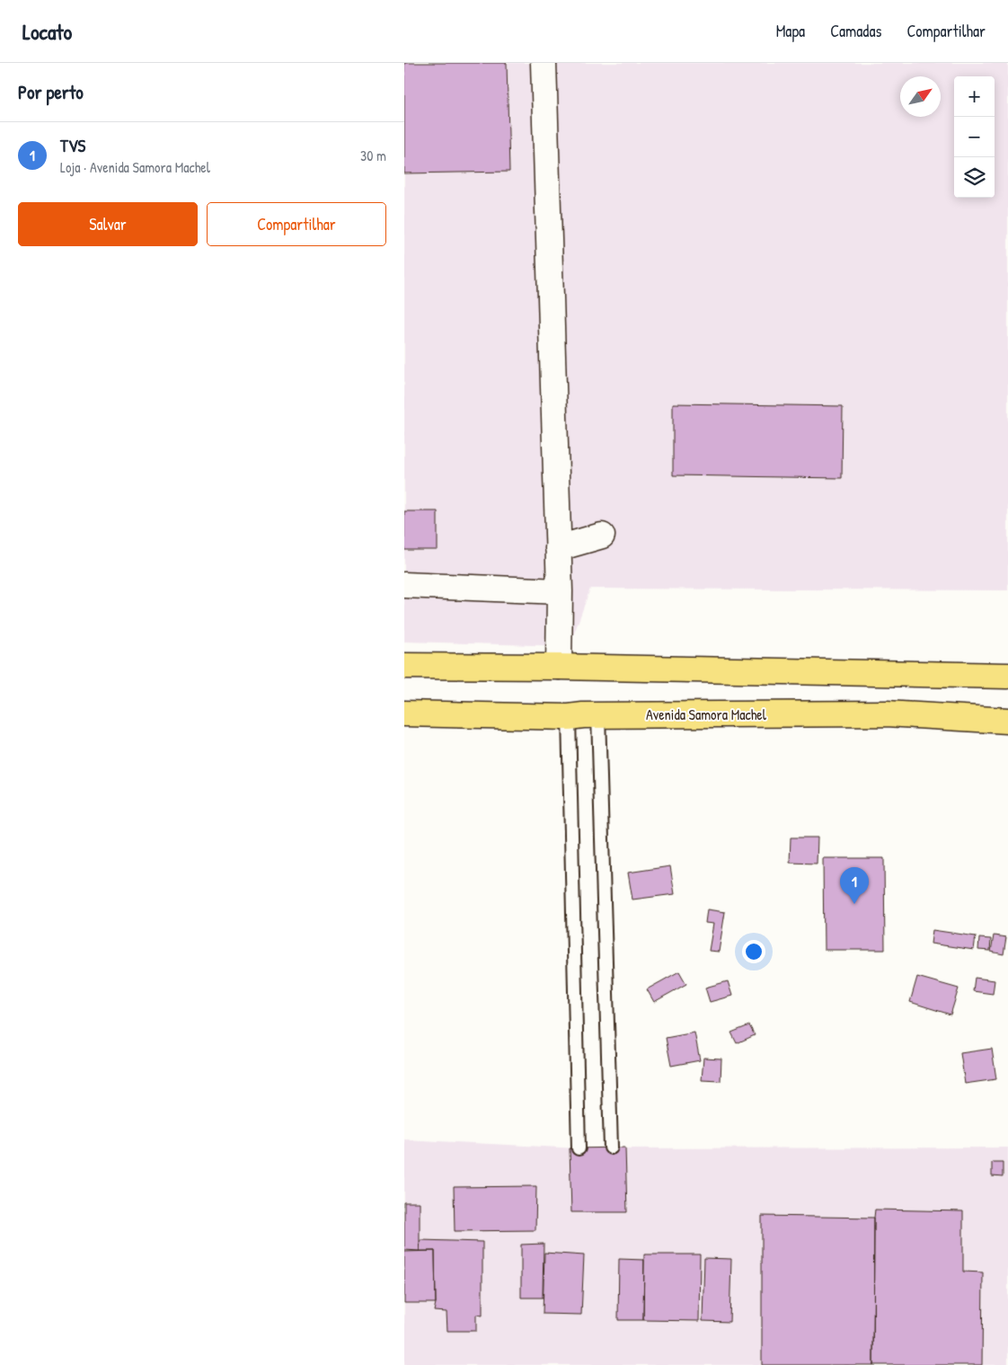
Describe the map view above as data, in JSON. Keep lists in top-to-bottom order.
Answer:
{
  "streets": {
    "highway": ["Avenida Samora Machel"]
  },
  "north": "top right",
  "page": {
    "header": "Locato",
    "nav": ["Mapa", "Camadas", "Compartilhar"],
    "heading": "Por perto",
    "map_buttons": ["+", "−"],
    "list": [
      {
        "mark": "1",
        "name": "TVS",
        "note": "Loja · Avenida Samora Machel",
        "value": "30 m"
      }
    ],
    "buttons": ["Salvar", "Compartilhar"],
    "pins": "1"
  }
}
